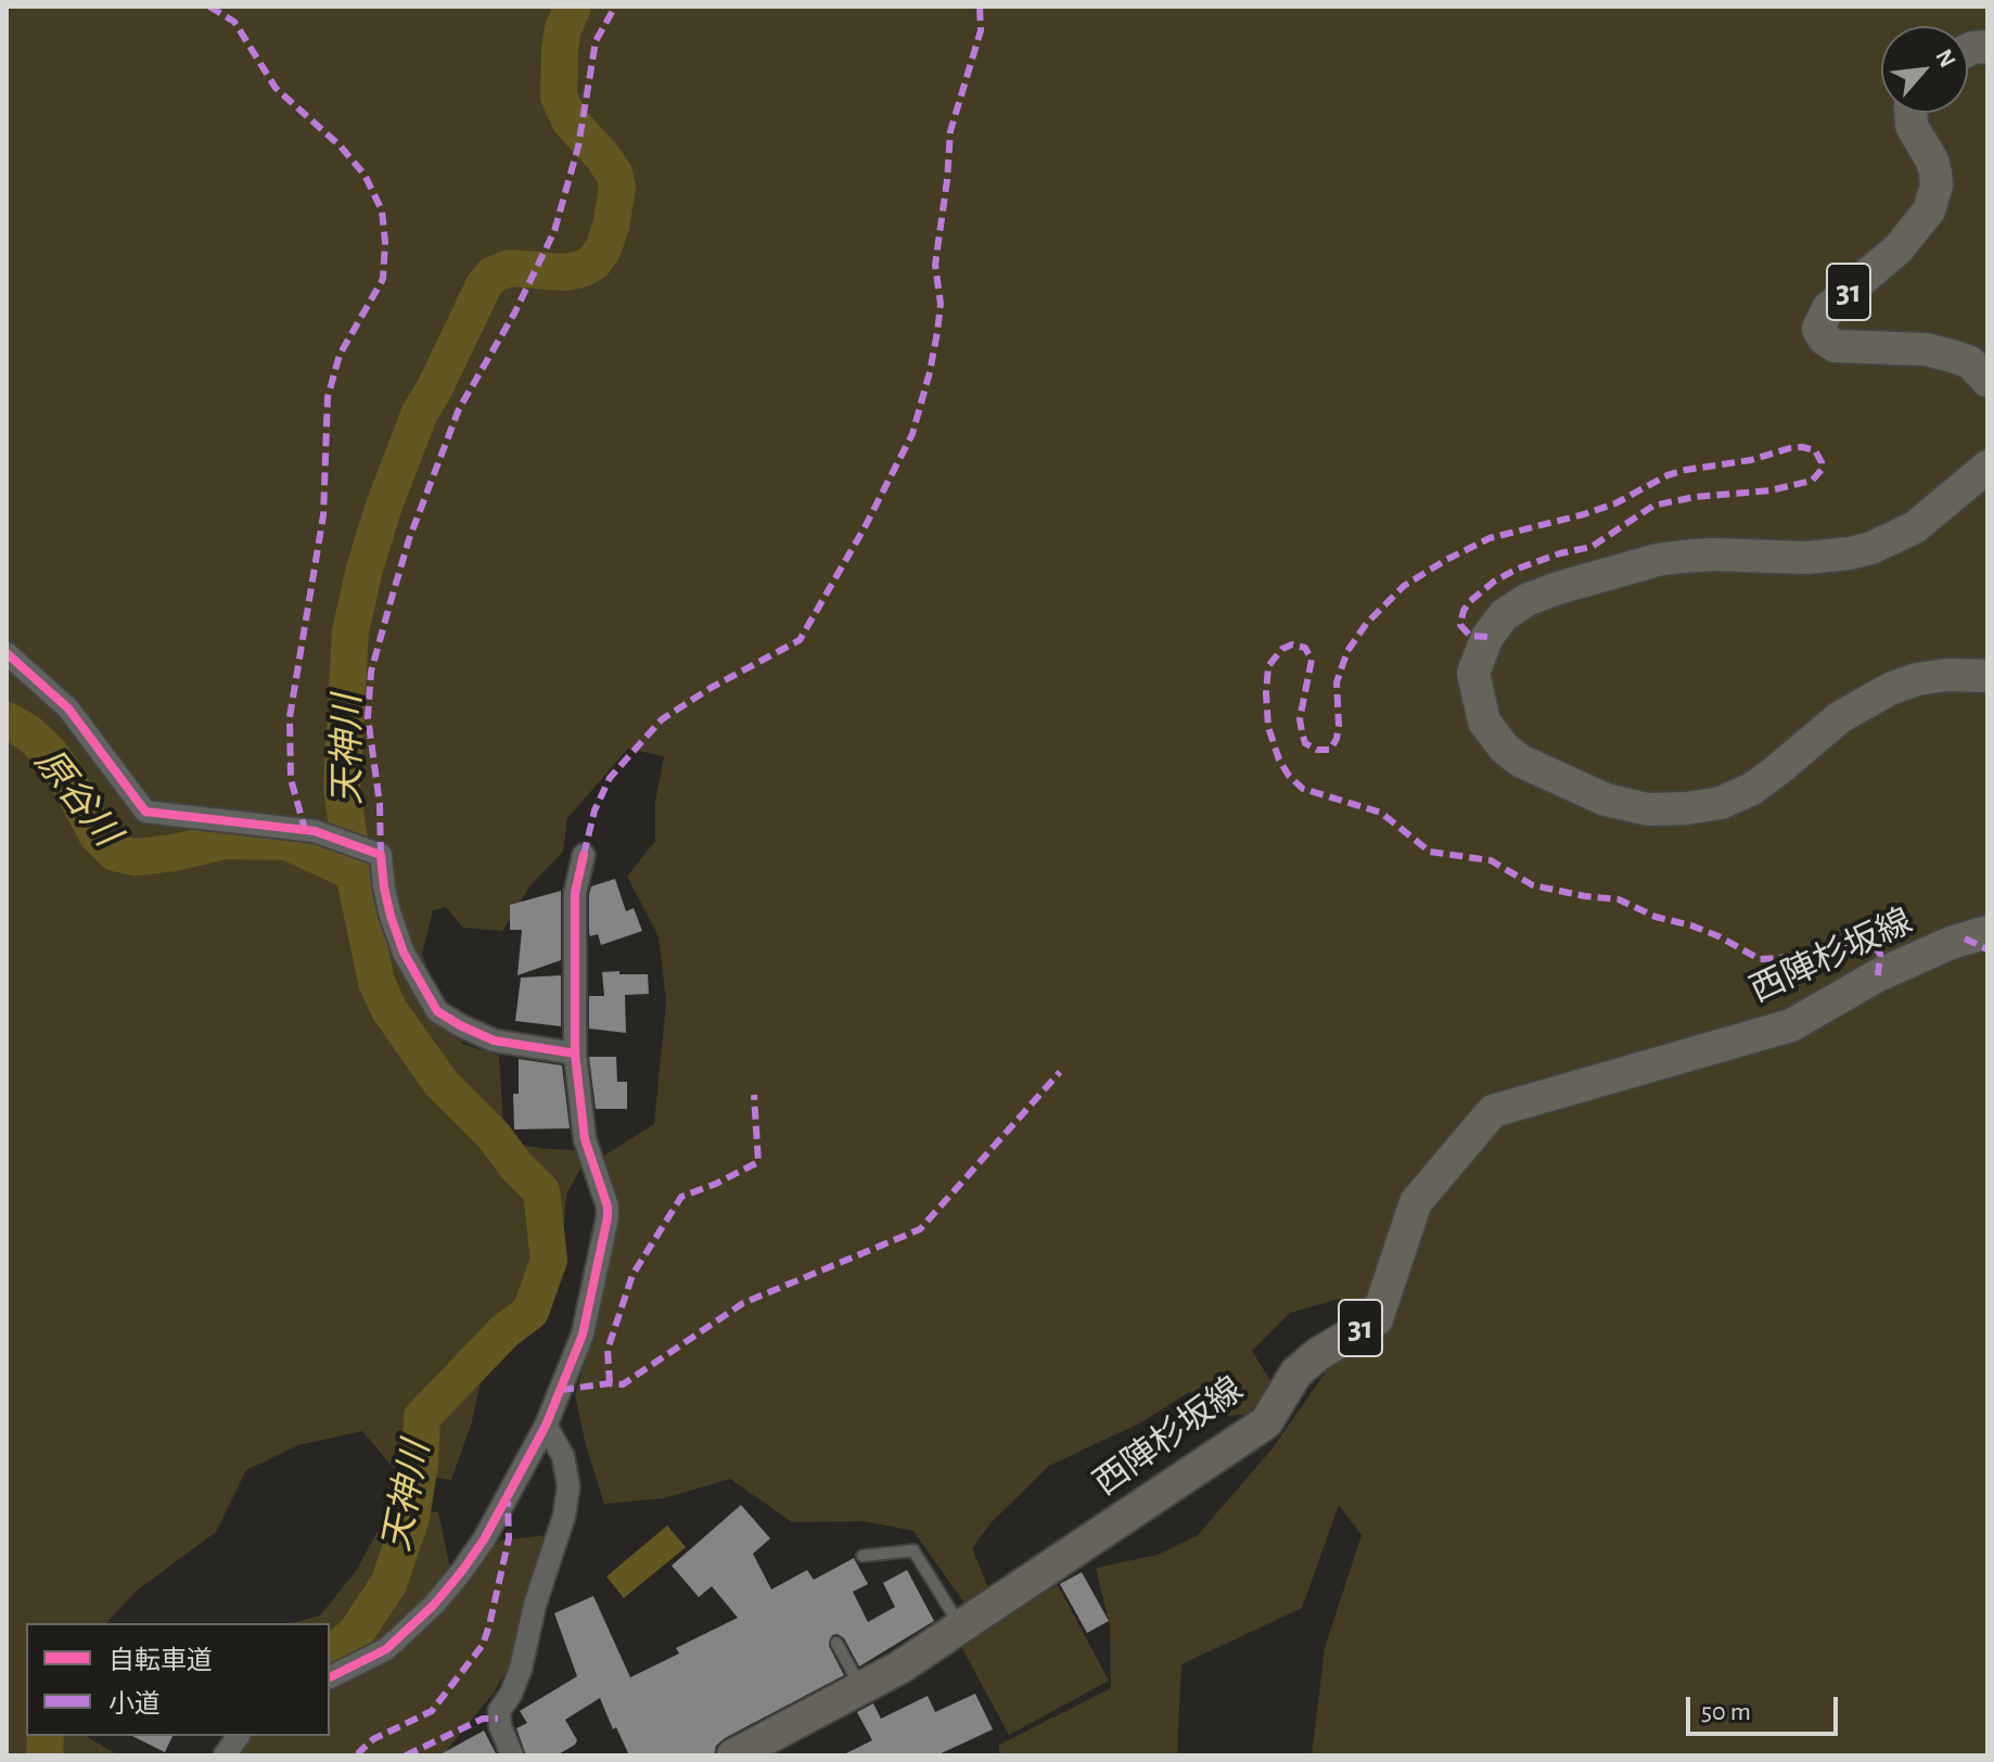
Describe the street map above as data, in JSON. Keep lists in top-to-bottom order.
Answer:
{
  "streets": {
    "main road": ["31", "西陣杉坂線"]
  },
  "water": ["天神川", "原谷川"],
  "legend": ["自転車道", "小道"],
  "scale_bar": "50 m",
  "north": "top right"
}
